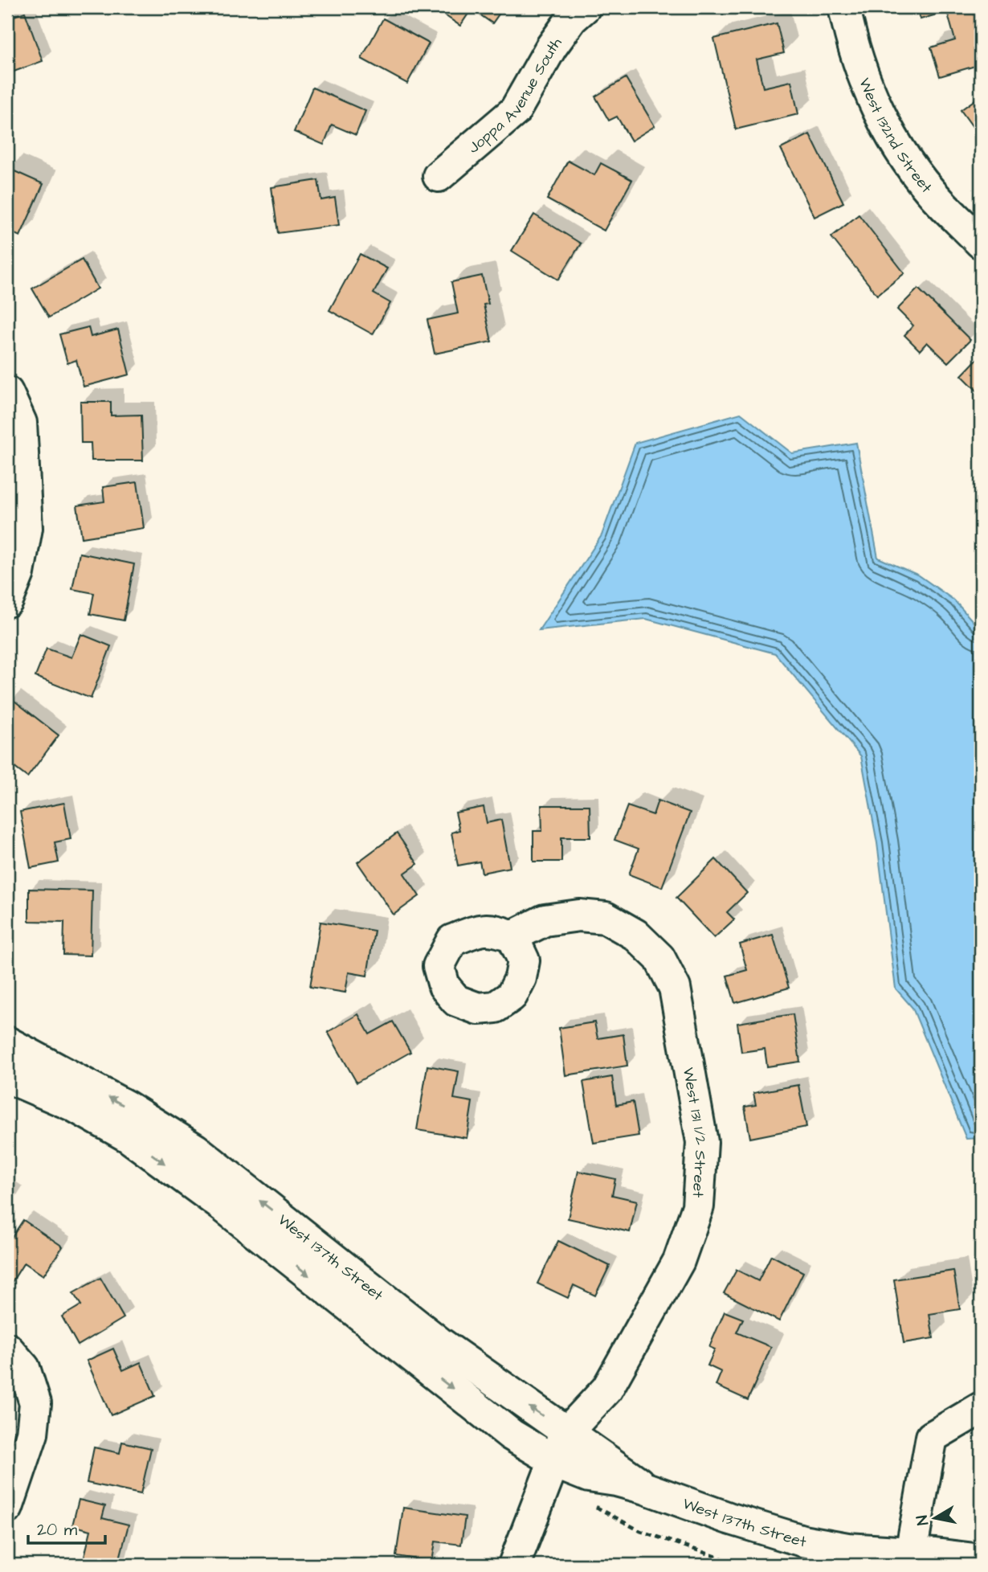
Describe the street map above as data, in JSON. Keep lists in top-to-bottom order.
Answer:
{
  "streets": {
    "street": [
      "Joppa Avenue South",
      "West 132nd Street",
      "West 131 1/2 Street",
      "West 137th Street"
    ]
  },
  "crossings": [
    ["West 131 1/2 Street", "West 137th Street"]
  ],
  "scale_bar": "20 m",
  "north": "left"
}
